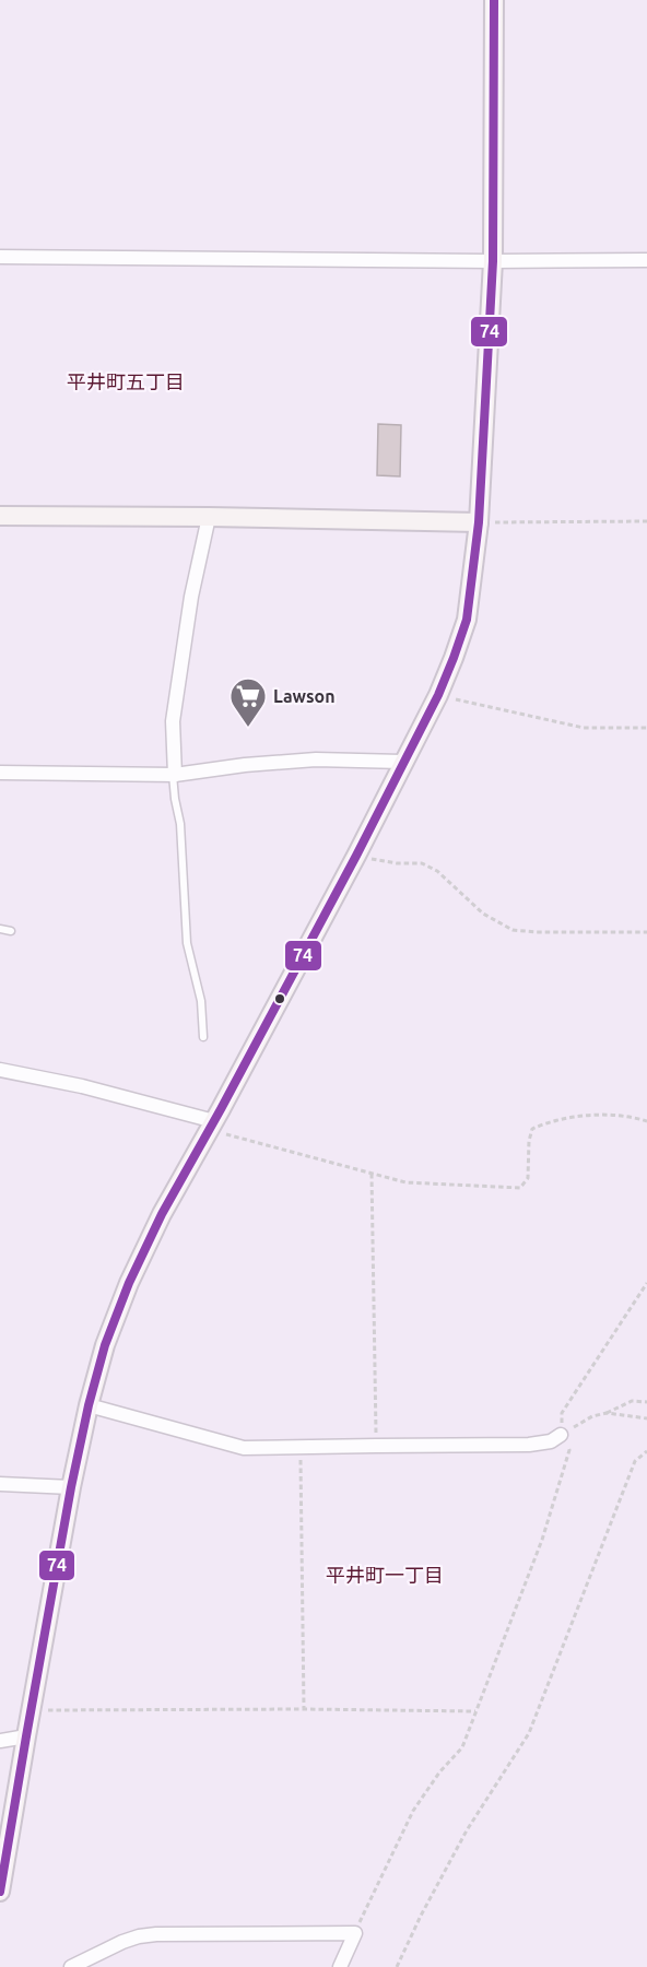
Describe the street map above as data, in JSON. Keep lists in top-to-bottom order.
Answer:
{
  "districts": ["平井町五丁目", "平井町一丁目"],
  "places": {
    "supermarket": ["Lawson"]
  },
  "lines": ["transit line 74"]
}
